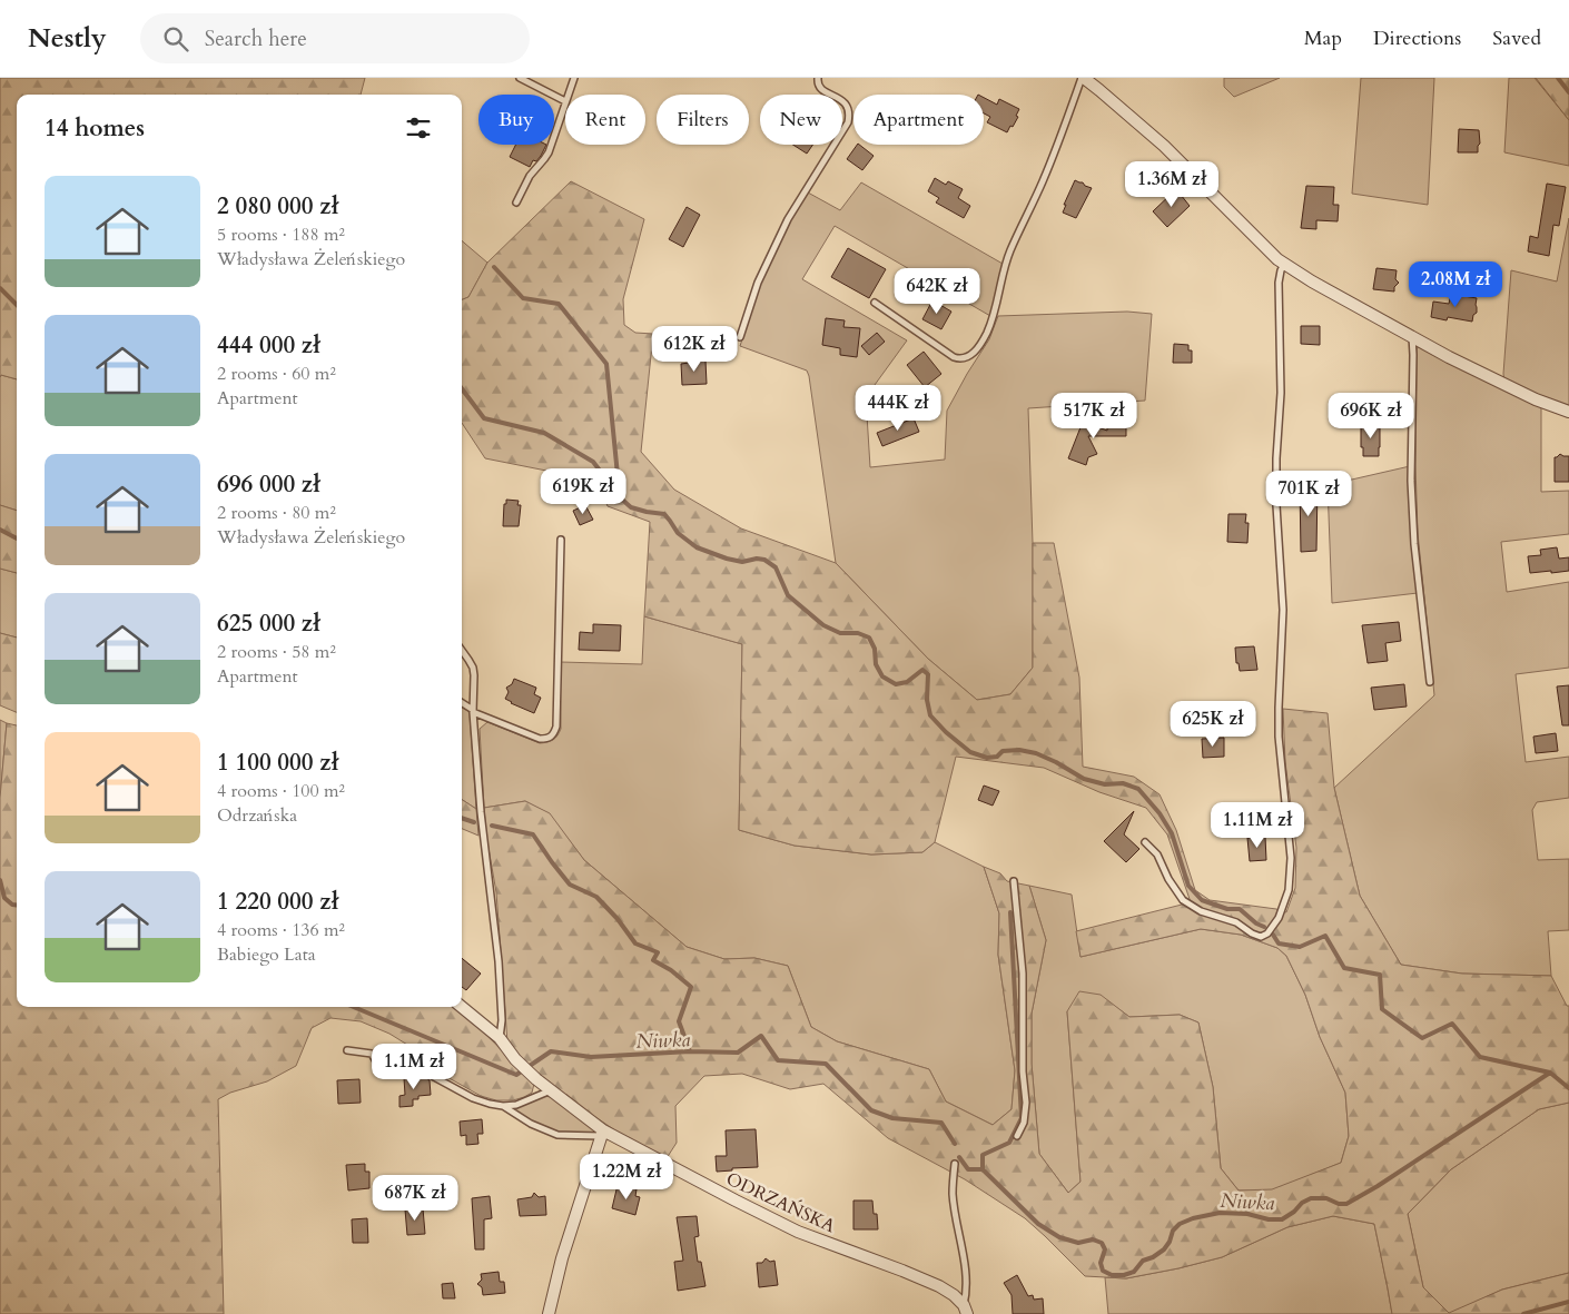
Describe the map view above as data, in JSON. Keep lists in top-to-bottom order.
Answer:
{
  "streets": {
    "street": ["ODRZAŃSKA"]
  },
  "water": ["Niwka"],
  "page": {
    "header": "Nestly",
    "search": "Search here",
    "nav": ["Map", "Directions", "Saved"],
    "chip": [
      "Buy",
      "Rent",
      "Filters",
      "New",
      "Apartment"
    ],
    "heading": "14 homes",
    "price": [
      "1.36M zł",
      "2.08M zł",
      "642K zł",
      "612K zł",
      "444K zł",
      "517K zł",
      "696K zł",
      "619K zł",
      "701K zł",
      "625K zł",
      "1.11M zł",
      "1.1M zł",
      "1.22M zł",
      "687K zł"
    ],
    "list": [
      {
        "name": "2 080 000 zł",
        "note": "5 rooms · 188 m² · Władysława Żeleńskiego"
      },
      {
        "name": "444 000 zł",
        "note": "2 rooms · 60 m² · Apartment"
      },
      {
        "name": "696 000 zł",
        "note": "2 rooms · 80 m² · Władysława Żeleńskiego"
      },
      {
        "name": "625 000 zł",
        "note": "2 rooms · 58 m² · Apartment"
      },
      {
        "name": "1 100 000 zł",
        "note": "4 rooms · 100 m² · Odrzańska"
      },
      {
        "name": "1 220 000 zł",
        "note": "4 rooms · 136 m² · Babiego Lata"
      }
    ]
  }
}
